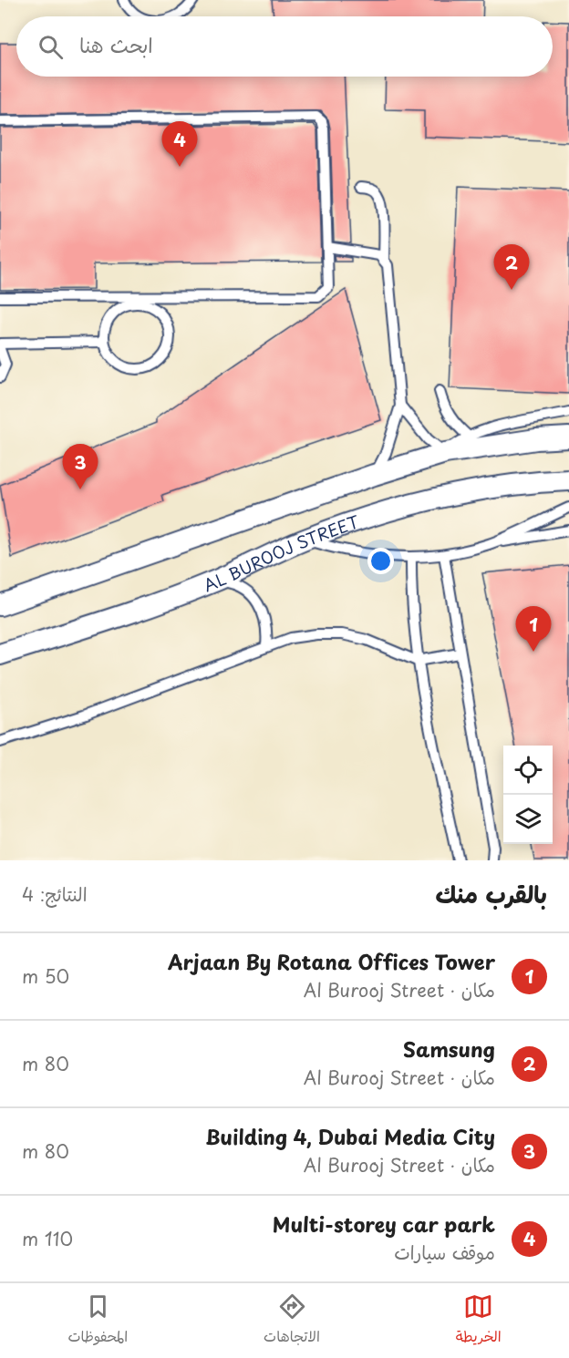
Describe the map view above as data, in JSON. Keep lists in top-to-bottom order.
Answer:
{
  "streets": {
    "street": ["AL BUROOJ STREET"]
  },
  "page": {
    "search": "ابحث هنا",
    "pins": [
      "4",
      "2",
      "3",
      "1"
    ],
    "heading": ["بالقرب منك", "النتائج: 4"],
    "list": [
      {
        "mark": "1",
        "name": "Arjaan By Rotana Offices Tower",
        "note": "مكان · Al Burooj Street",
        "value": "50 m"
      },
      {
        "mark": "2",
        "name": "Samsung",
        "note": "مكان · Al Burooj Street",
        "value": "80 m"
      },
      {
        "mark": "3",
        "name": "Building 4, Dubai Media City",
        "note": "مكان · Al Burooj Street",
        "value": "80 m"
      },
      {
        "mark": "4",
        "name": "Multi-storey car park",
        "note": "موقف سيارات",
        "value": "110 m"
      }
    ],
    "nav": ["الخريطة", "الاتجاهات", "المحفوظات"]
  }
}
